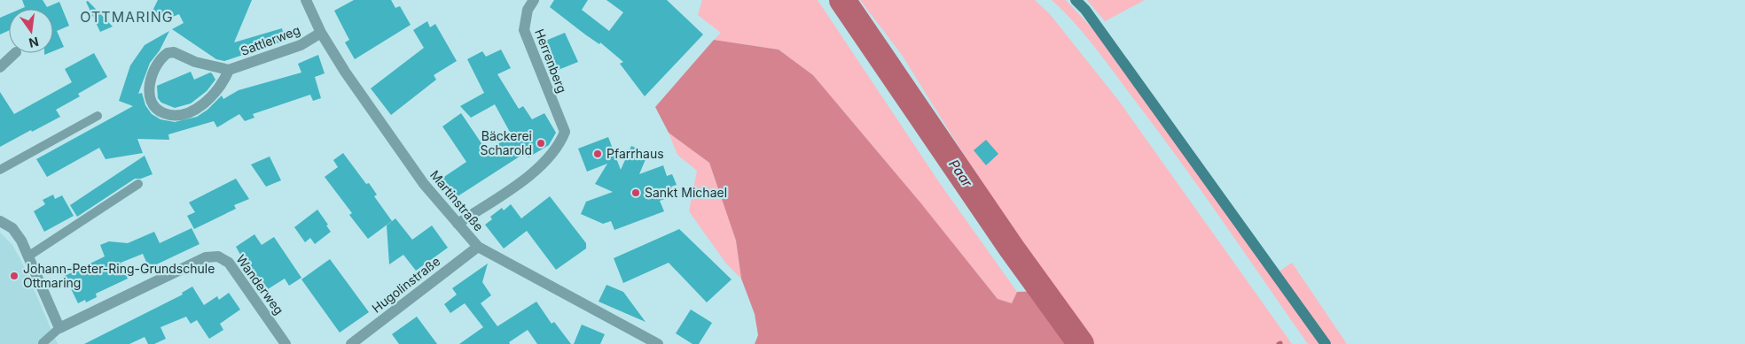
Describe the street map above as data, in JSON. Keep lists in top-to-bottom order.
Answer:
{
  "streets": {
    "street": [
      "Sattlerweg",
      "Herrenberg",
      "Martinstraße",
      "Wanderweg",
      "Hugolinstraße"
    ]
  },
  "crossings": [
    ["Sattlerweg", "Martinstraße"],
    ["Herrenberg", "Martinstraße"],
    ["Martinstraße", "Hugolinstraße"]
  ],
  "districts": ["OTTMARING"],
  "water": ["Paar"],
  "places": [
    "Bäckerei Scharold",
    "Pfarrhaus",
    "Sankt Michael",
    "Johann-Peter-Ring-Grundschule Ottmaring"
  ],
  "north": "bottom"
}
